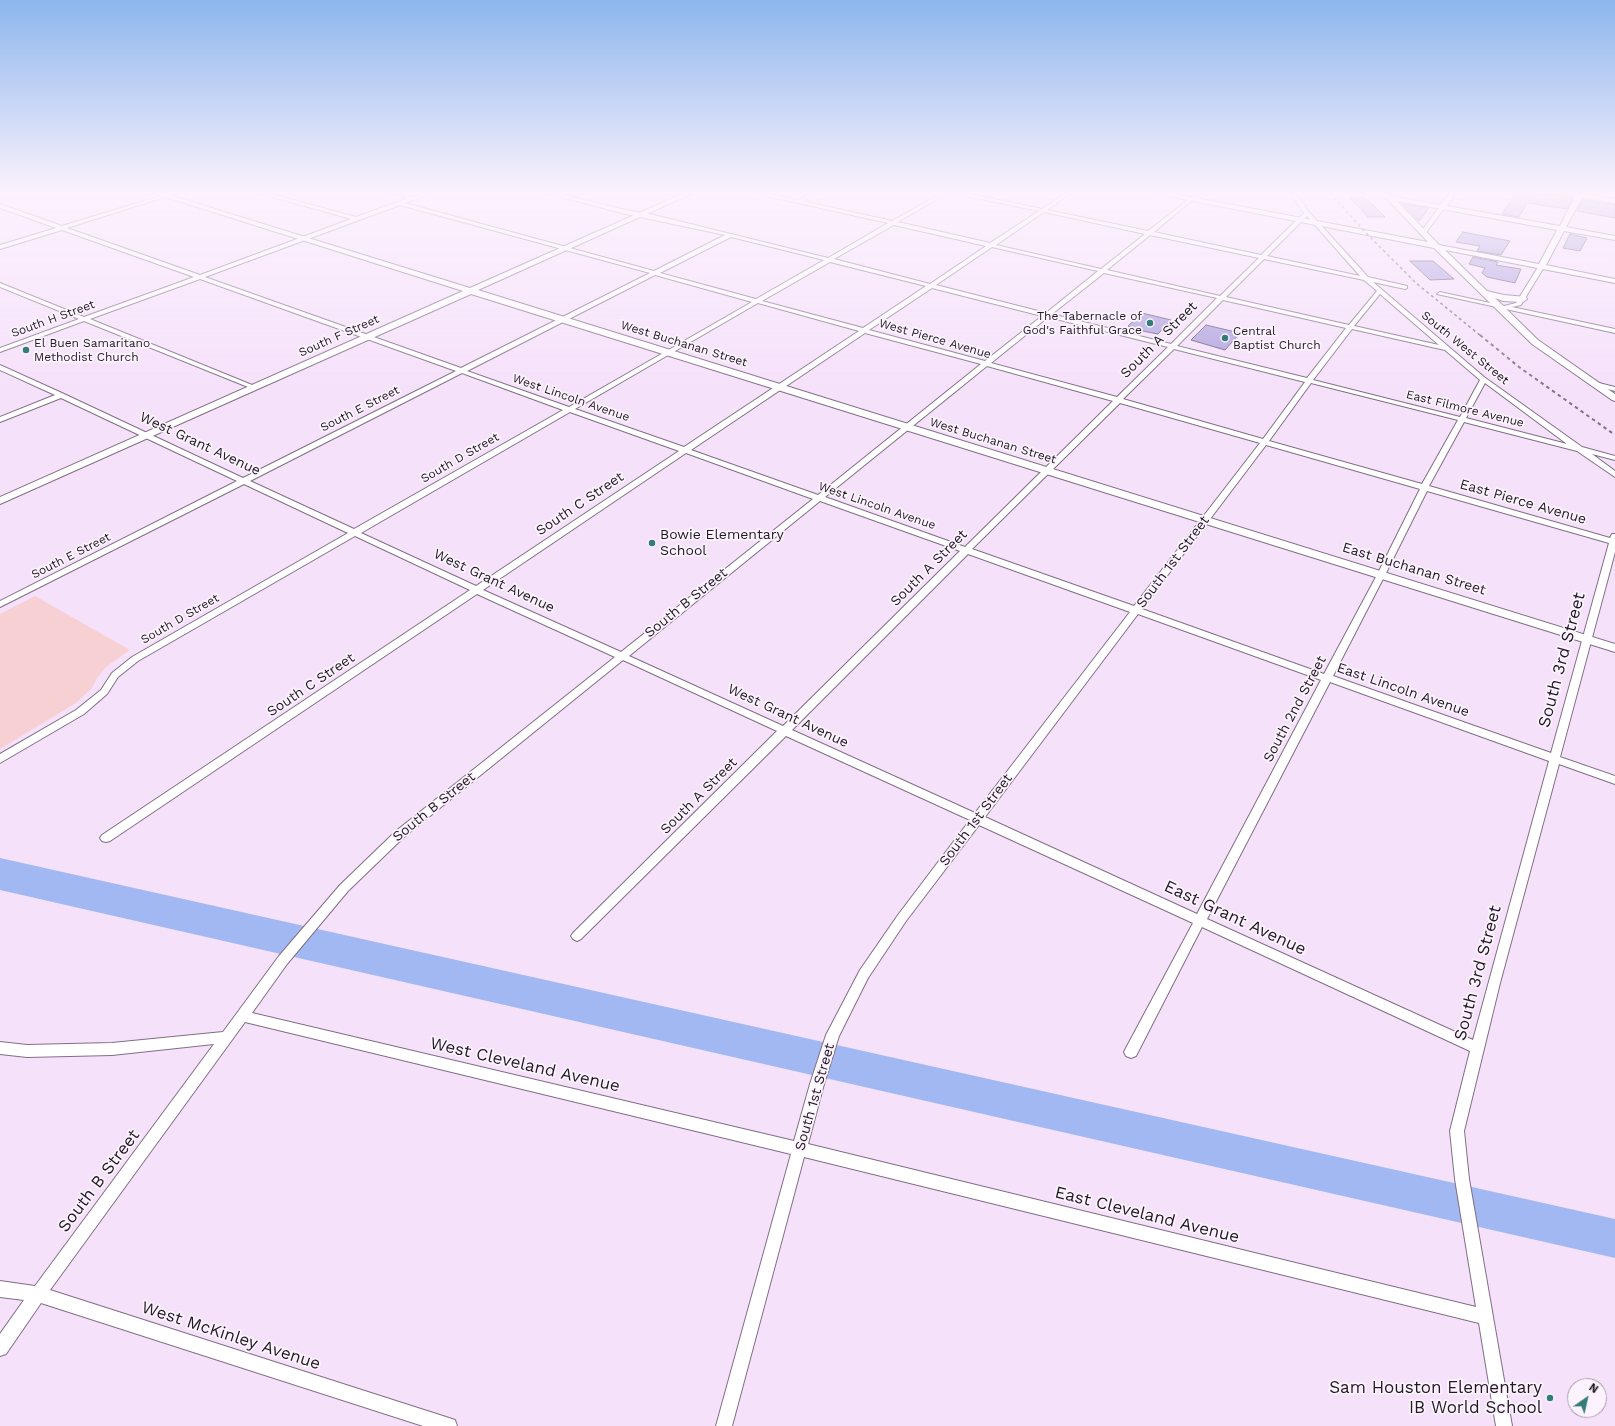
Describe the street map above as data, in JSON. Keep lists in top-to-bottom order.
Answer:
{
  "streets": {
    "street": [
      "South H Street",
      "South F Street",
      "West Pierce Avenue",
      "South A Street",
      "West Buchanan Street",
      "South West Street",
      "West Lincoln Avenue",
      "South E Street",
      "East Filmore Avenue",
      "West Grant Avenue",
      "South D Street",
      "East Pierce Avenue",
      "South C Street",
      "South 1st Street",
      "East Buchanan Street",
      "South B Street",
      "South 3rd Street",
      "East Lincoln Avenue",
      "South 2nd Street",
      "East Grant Avenue",
      "West Cleveland Avenue",
      "East Cleveland Avenue",
      "West McKinley Avenue"
    ]
  },
  "crossings": [
    ["South H Street", "West Lincoln Avenue"],
    ["South F Street", "West Buchanan Street"],
    ["South F Street", "West Lincoln Avenue"],
    ["South F Street", "West Grant Avenue"],
    ["West Pierce Avenue", "South A Street"],
    ["West Pierce Avenue", "South E Street"],
    ["West Pierce Avenue", "South D Street"],
    ["West Pierce Avenue", "East Pierce Avenue"],
    ["West Pierce Avenue", "South C Street"],
    ["West Pierce Avenue", "South 1st Street"],
    ["West Pierce Avenue", "South B Street"],
    ["South A Street", "West Buchanan Street"],
    ["South A Street", "West Lincoln Avenue"],
    ["South A Street", "East Filmore Avenue"],
    ["South A Street", "West Grant Avenue"],
    ["West Buchanan Street", "South E Street"],
    ["West Buchanan Street", "South D Street"],
    ["West Buchanan Street", "South C Street"],
    ["West Buchanan Street", "South 1st Street"],
    ["West Buchanan Street", "East Buchanan Street"],
    ["West Buchanan Street", "South B Street"],
    ["South West Street", "East Filmore Avenue"],
    ["South West Street", "South 1st Street"],
    ["South West Street", "South 2nd Street"],
    ["West Lincoln Avenue", "South E Street"],
    ["West Lincoln Avenue", "South D Street"],
    ["West Lincoln Avenue", "South C Street"],
    ["West Lincoln Avenue", "South 1st Street"],
    ["West Lincoln Avenue", "South B Street"],
    ["West Lincoln Avenue", "East Lincoln Avenue"],
    ["South E Street", "West Grant Avenue"],
    ["East Filmore Avenue", "South D Street"],
    ["East Filmore Avenue", "South C Street"],
    ["East Filmore Avenue", "South 1st Street"],
    ["East Filmore Avenue", "South B Street"],
    ["East Filmore Avenue", "South 2nd Street"],
    ["West Grant Avenue", "South D Street"],
    ["West Grant Avenue", "South C Street"],
    ["West Grant Avenue", "South 1st Street"],
    ["West Grant Avenue", "South B Street"],
    ["West Grant Avenue", "East Grant Avenue"],
    ["East Pierce Avenue", "South 1st Street"],
    ["East Pierce Avenue", "South 3rd Street"],
    ["East Pierce Avenue", "South 2nd Street"],
    ["South 1st Street", "East Buchanan Street"],
    ["South 1st Street", "East Lincoln Avenue"],
    ["South 1st Street", "East Grant Avenue"],
    ["South 1st Street", "West Cleveland Avenue"],
    ["South 1st Street", "East Cleveland Avenue"],
    ["East Buchanan Street", "South 3rd Street"],
    ["East Buchanan Street", "South 2nd Street"],
    ["South B Street", "West Cleveland Avenue"],
    ["South B Street", "West McKinley Avenue"],
    ["South 3rd Street", "East Lincoln Avenue"],
    ["South 3rd Street", "East Grant Avenue"],
    ["South 3rd Street", "East Cleveland Avenue"],
    ["East Lincoln Avenue", "South 2nd Street"],
    ["South 2nd Street", "East Grant Avenue"],
    ["West Cleveland Avenue", "East Cleveland Avenue"]
  ],
  "places": [
    "The Tabernacle of God's Faithful Grace",
    "Central Baptist Church",
    "El Buen Samaritano Methodist Church",
    "Bowie Elementary School",
    "Sam Houston Elementary IB World School"
  ],
  "north": "top right"
}
